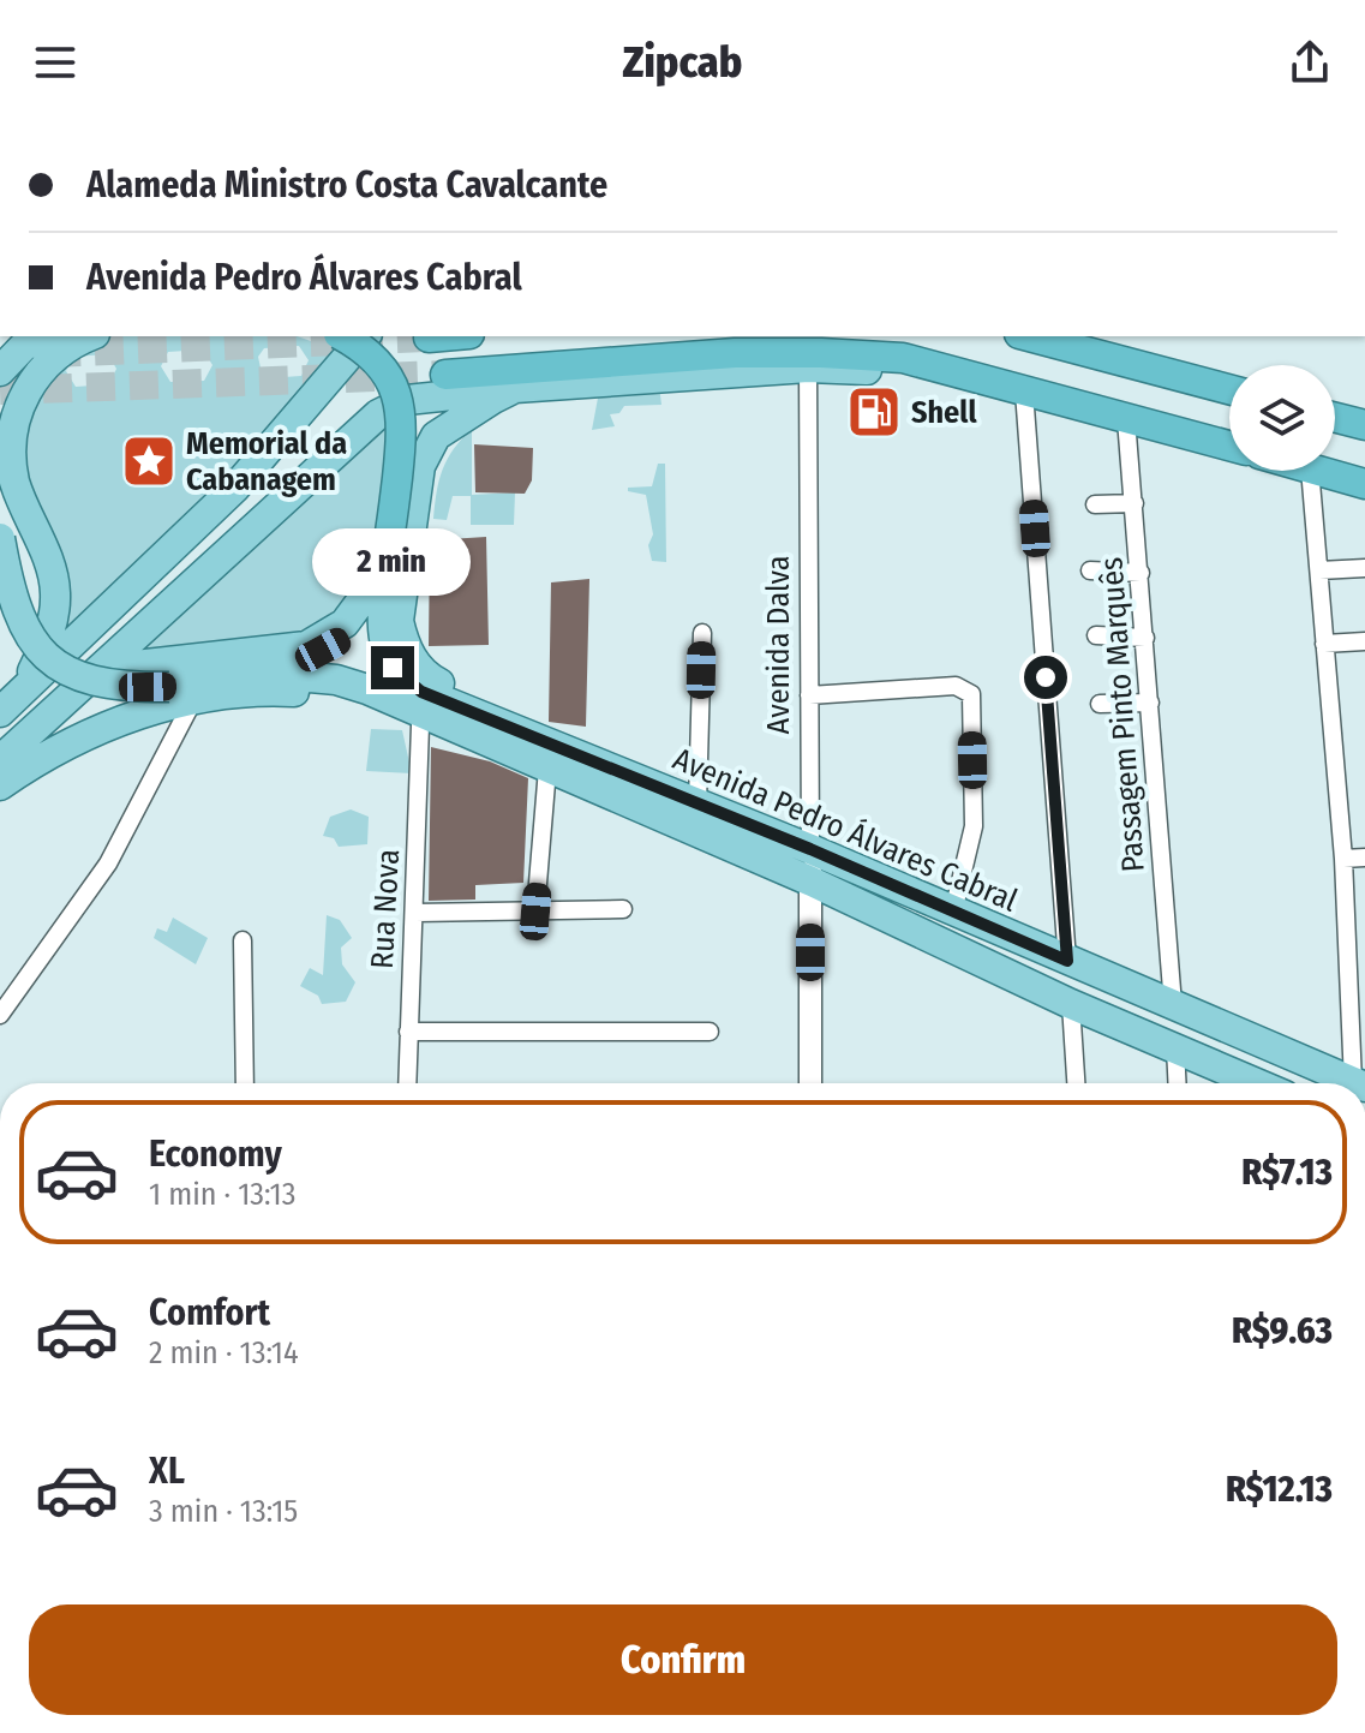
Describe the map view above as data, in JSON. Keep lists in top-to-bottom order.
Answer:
{
  "streets": {
    "main road": ["Avenida Pedro Álvares Cabral"],
    "street": ["Avenida Dalva", "Passagem Pinto Marquês", "Rua Nova"]
  },
  "crossings": [
    ["Avenida Dalva", "Avenida Pedro Álvares Cabral"],
    ["Passagem Pinto Marquês", "Avenida Pedro Álvares Cabral"]
  ],
  "places": {
    "fuel station": ["Shell"],
    "place": ["Memorial da Cabanagem"]
  },
  "page": {
    "header": "Zipcab",
    "banner": ["Alameda Ministro Costa Cavalcante", "Avenida Pedro Álvares Cabral"],
    "bubble": "2 min",
    "list": [
      {
        "name": "Economy",
        "note": "1 min · 13:13",
        "value": "R$7.13"
      },
      {
        "name": "Comfort",
        "note": "2 min · 13:14",
        "value": "R$9.63"
      },
      {
        "name": "XL",
        "note": "3 min · 13:15",
        "value": "R$12.13"
      }
    ],
    "buttons": "Confirm"
  }
}
